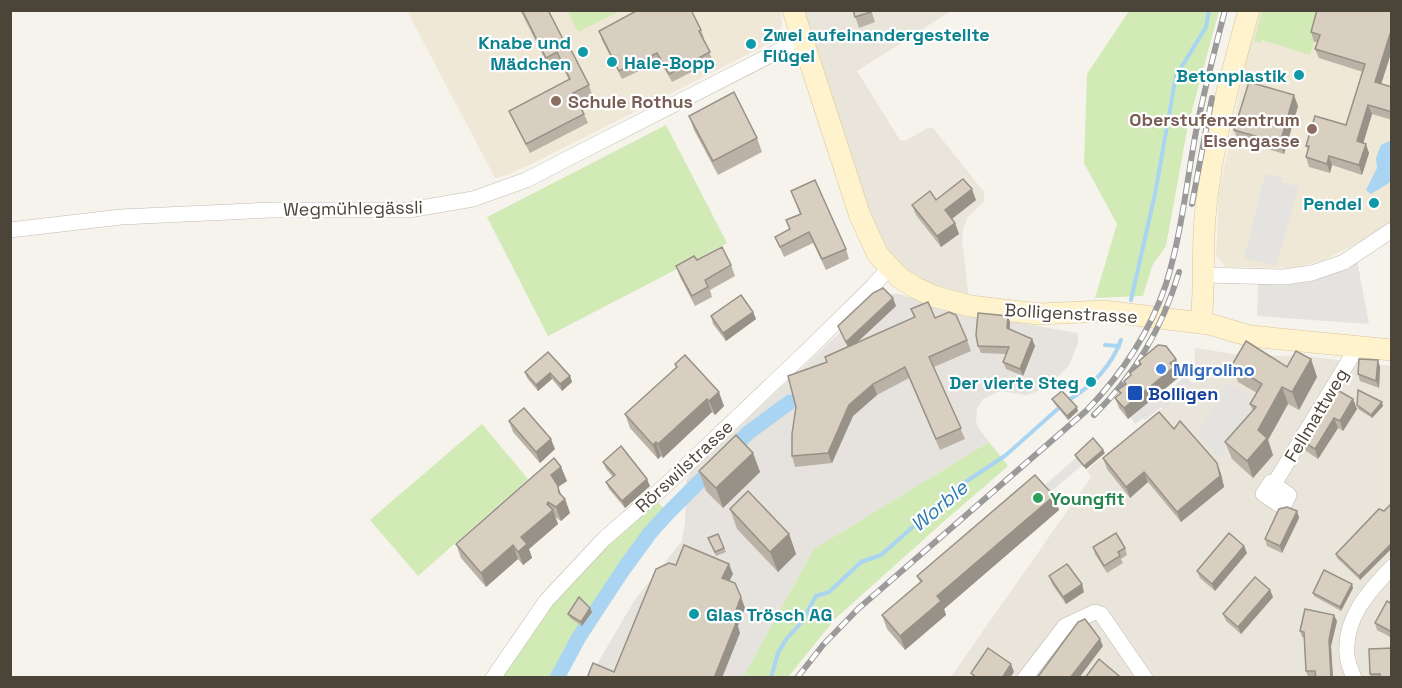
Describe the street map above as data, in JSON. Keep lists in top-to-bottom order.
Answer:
{
  "streets": {
    "main road": ["Bolligenstrasse"],
    "street": ["Wegmühlegässli", "Fellmattweg", "Rörswilstrasse"]
  },
  "crossings": [
    ["Wegmühlegässli", "Bolligenstrasse"],
    ["Bolligenstrasse", "Fellmattweg"],
    ["Bolligenstrasse", "Rörswilstrasse"]
  ],
  "water": ["Worble"],
  "places": {
    "other": [
      "Zwei aufeinandergestellte Flügel",
      "Knabe und Mädchen",
      "Hale-Bopp",
      "Betonplastik",
      "Schule Rothus",
      "Oberstufenzentrum Eisengasse",
      "Pendel",
      "Migrolino",
      "Der vierte Steg",
      "Youngfit",
      "Glas Trösch AG"
    ],
    "transit": ["Bolligen"]
  }
}
